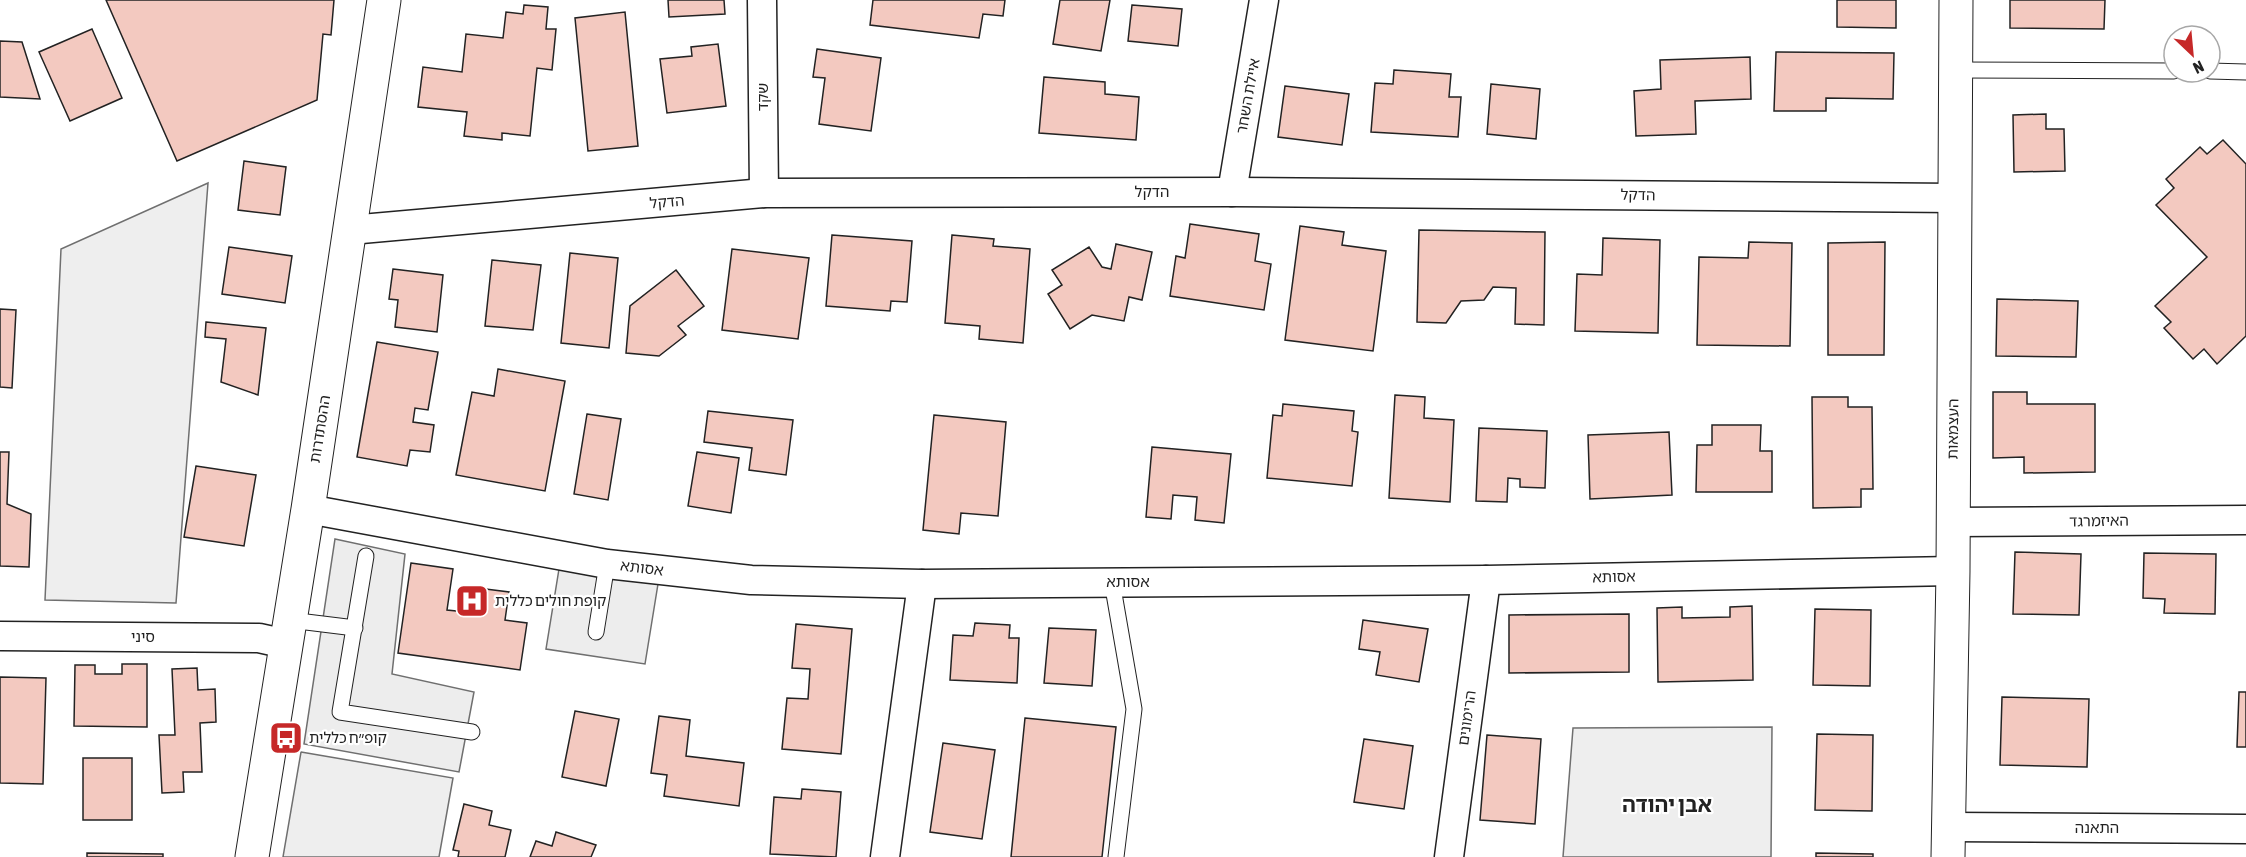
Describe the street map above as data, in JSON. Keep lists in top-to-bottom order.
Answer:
{
  "streets": {
    "street": [
      "איילת השחר",
      "שקד",
      "הדקל",
      "ההסתדרות",
      "העצמאות",
      "האיזמרגד",
      "אסותא",
      "סיני",
      "הרימונים",
      "התאנה"
    ]
  },
  "crossings": [
    ["איילת השחר", "הדקל"],
    ["שקד", "הדקל"],
    ["הדקל", "ההסתדרות"],
    ["הדקל", "העצמאות"],
    ["ההסתדרות", "אסותא"],
    ["ההסתדרות", "סיני"],
    ["העצמאות", "האיזמרגד"],
    ["העצמאות", "אסותא"],
    ["העצמאות", "התאנה"],
    ["אסותא", "הרימונים"]
  ],
  "districts": ["אבן יהודה"],
  "places": {
    "hospital": ["קופת חולים כללית"],
    "bus stop": ["קופ״ח כללית"]
  },
  "north": "bottom right"
}
